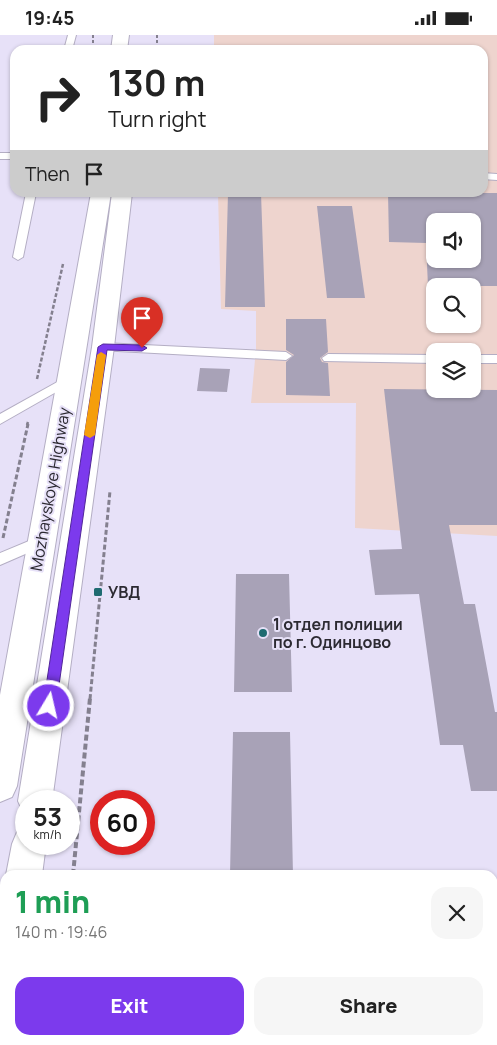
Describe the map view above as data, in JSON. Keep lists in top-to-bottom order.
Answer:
{
  "streets": {
    "main road": ["Mozhayskoye Highway"]
  },
  "places": {
    "transit": ["УВД"],
    "other": ["1 отдел полиции по г. Одинцово"]
  },
  "page": {
    "status": "19:45",
    "turn": ["130 m", "Turn right"],
    "then": "Then",
    "speed": "53 km/h",
    "limit": "60",
    "heading": ["1 min", "140 m · 19:46"],
    "buttons": ["Exit", "Share"]
  }
}
